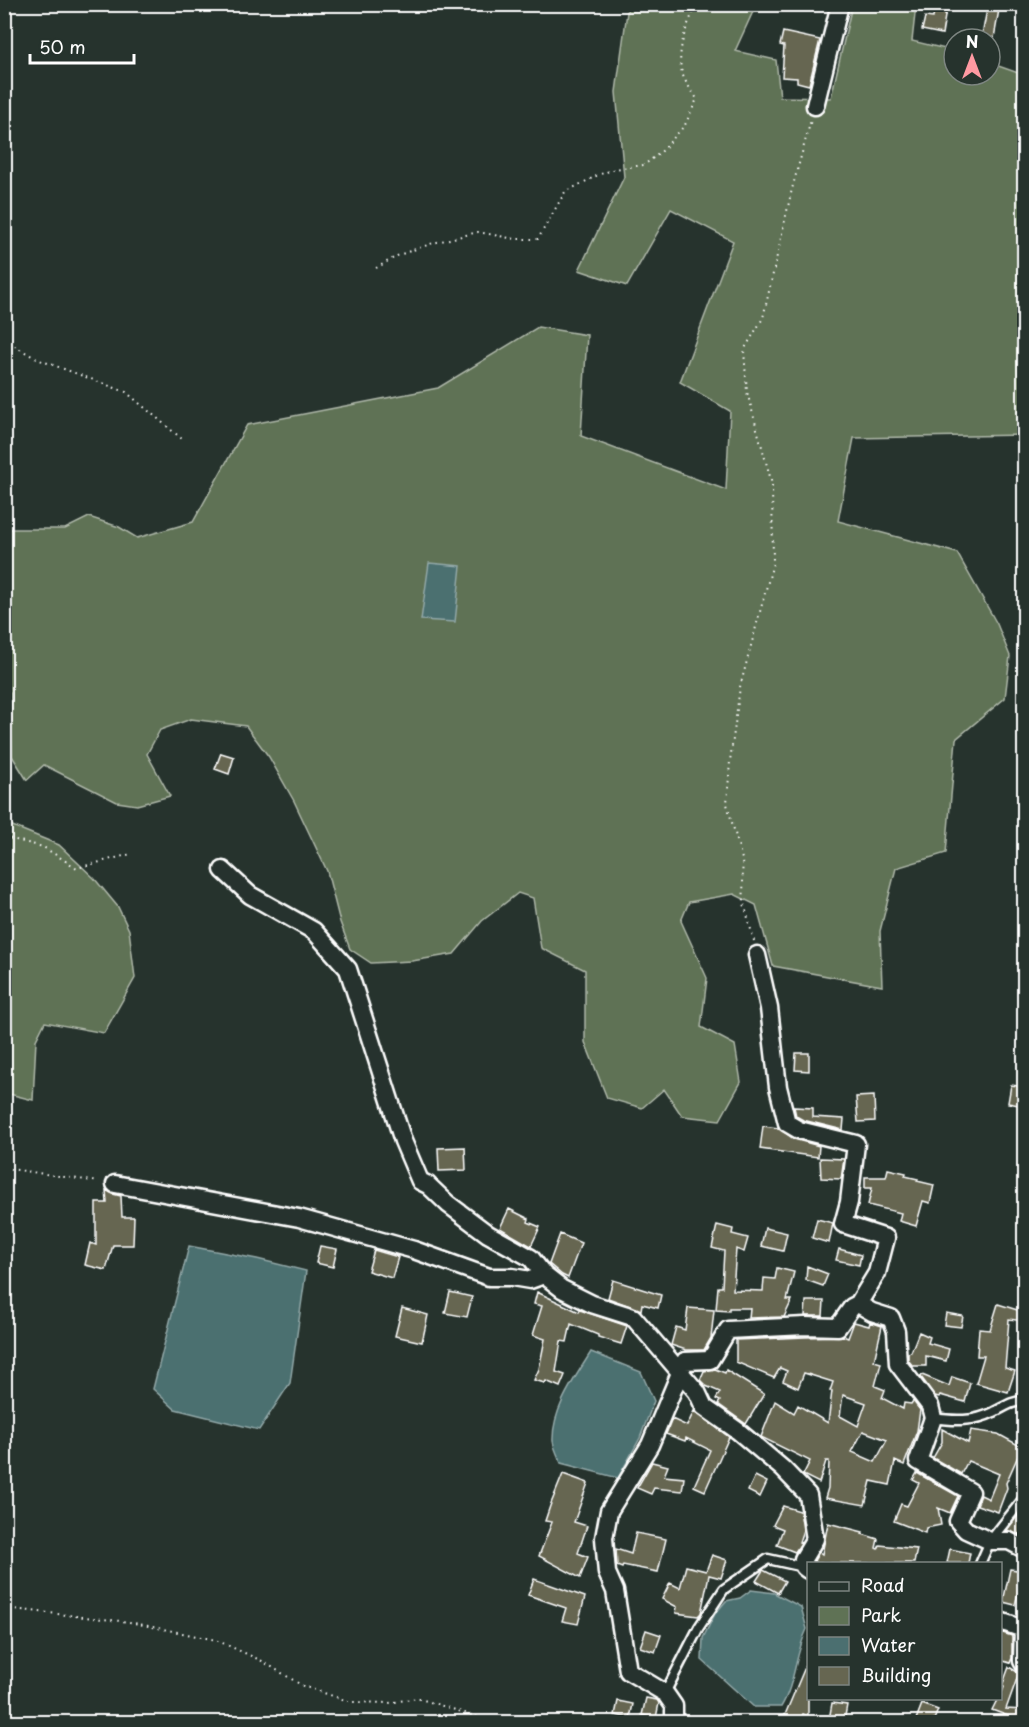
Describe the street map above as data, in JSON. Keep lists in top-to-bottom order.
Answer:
{
  "legend": [
    "Road",
    "Park",
    "Water",
    "Building"
  ],
  "scale_bar": "50 m",
  "north": "top"
}
